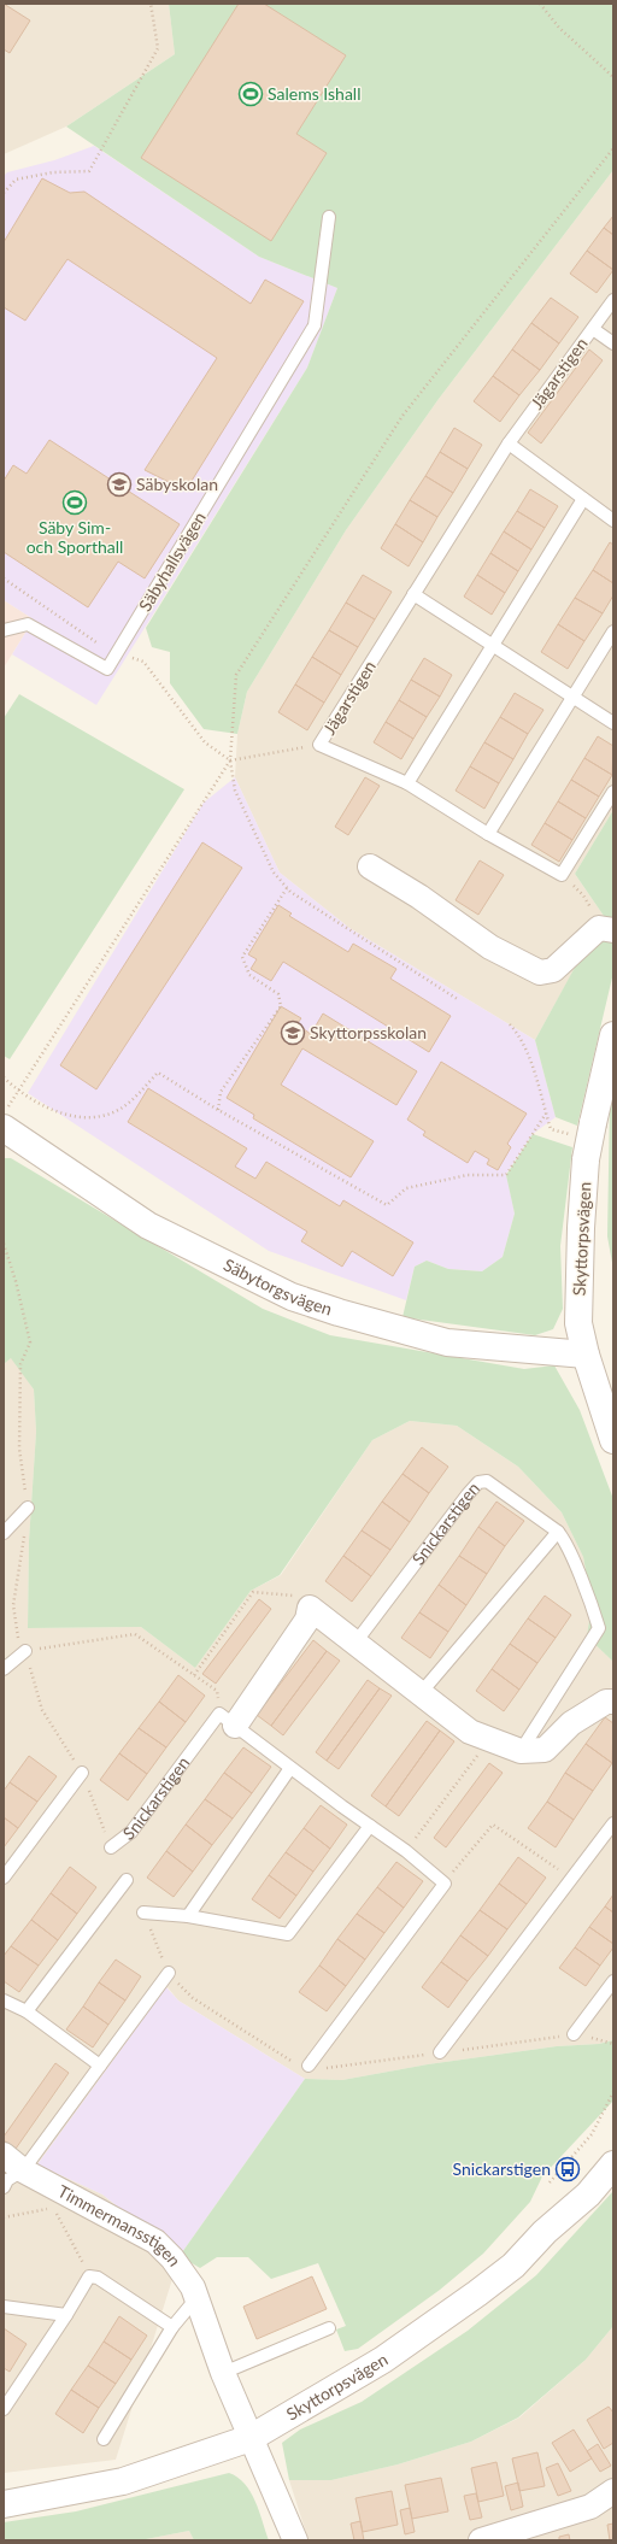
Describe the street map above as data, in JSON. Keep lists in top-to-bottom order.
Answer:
{
  "streets": {
    "street": [
      "Skyttorpsvägen",
      "Säbytorgsvägen",
      "Snickarstigen",
      "Timmermansstigen"
    ],
    "lane": ["Jägarstigen", "Säbyhallsvägen"]
  },
  "crossings": [
    ["Skyttorpsvägen", "Säbytorgsvägen"],
    ["Skyttorpsvägen", "Timmermansstigen"]
  ],
  "places": {
    "sports": ["Salems Ishall", "Säby Sim- och Sporthall"],
    "school or university": ["Säbyskolan", "Skyttorpsskolan"],
    "bus stop": ["Snickarstigen"]
  }
}
